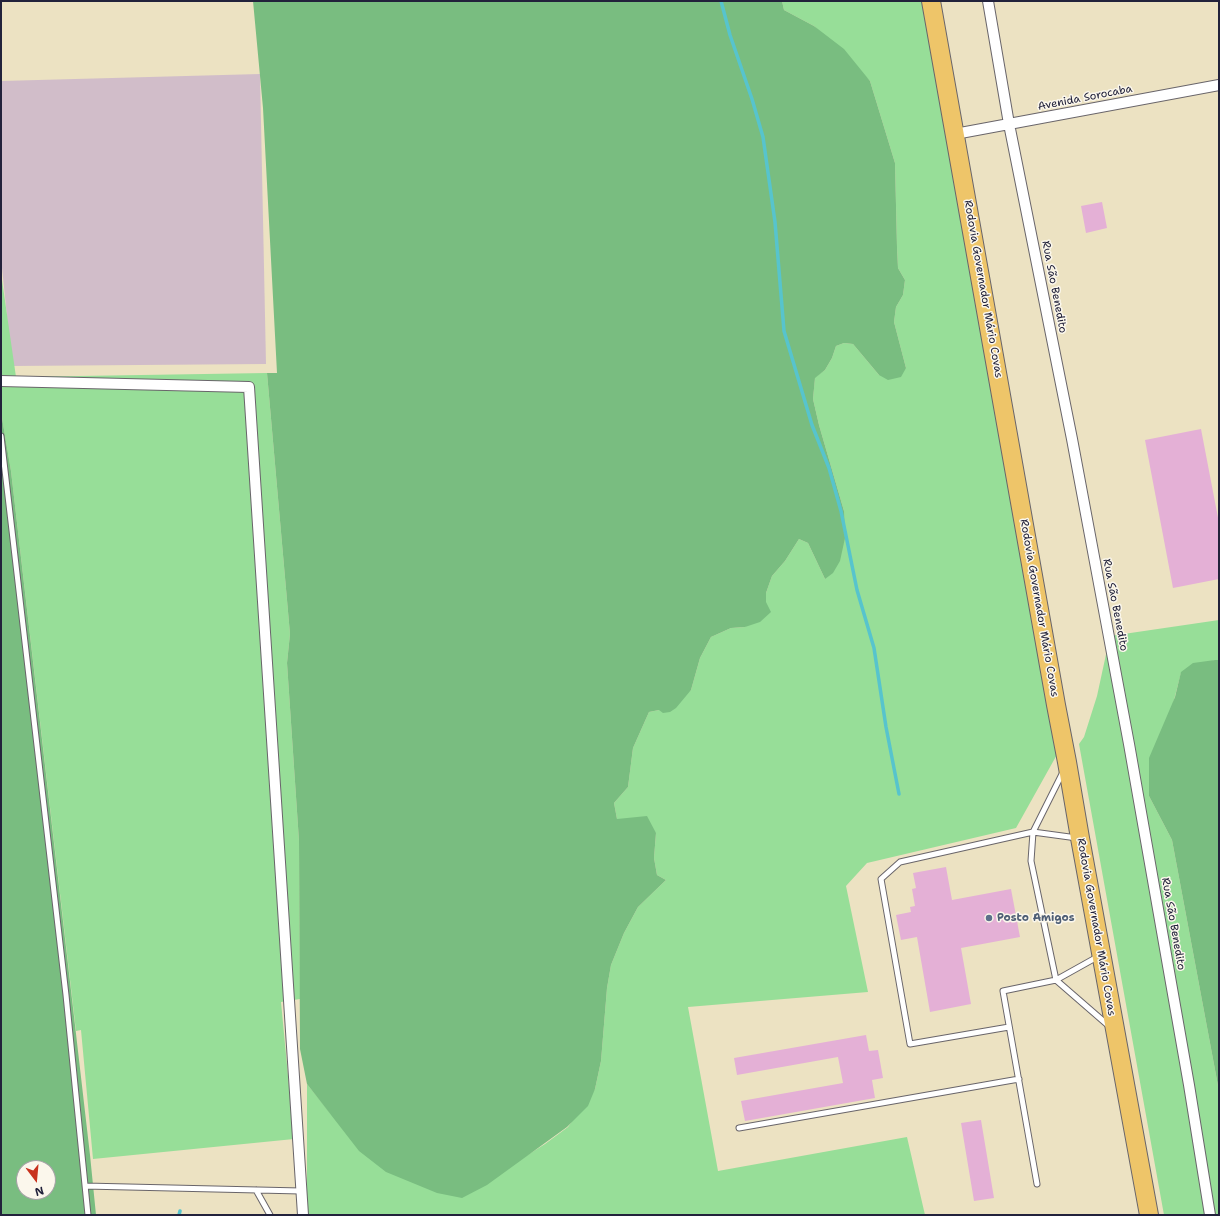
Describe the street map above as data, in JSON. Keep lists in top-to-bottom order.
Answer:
{
  "streets": {
    "highway": ["Rodovia Governador Mário Covas"],
    "street": ["Avenida Sorocaba", "Rua São Benedito"]
  },
  "crossings": [
    ["Avenida Sorocaba", "Rua São Benedito"],
    ["Avenida Sorocaba", "Rodovia Governador Mário Covas"]
  ],
  "places": ["Posto Amigos"],
  "north": "bottom"
}
